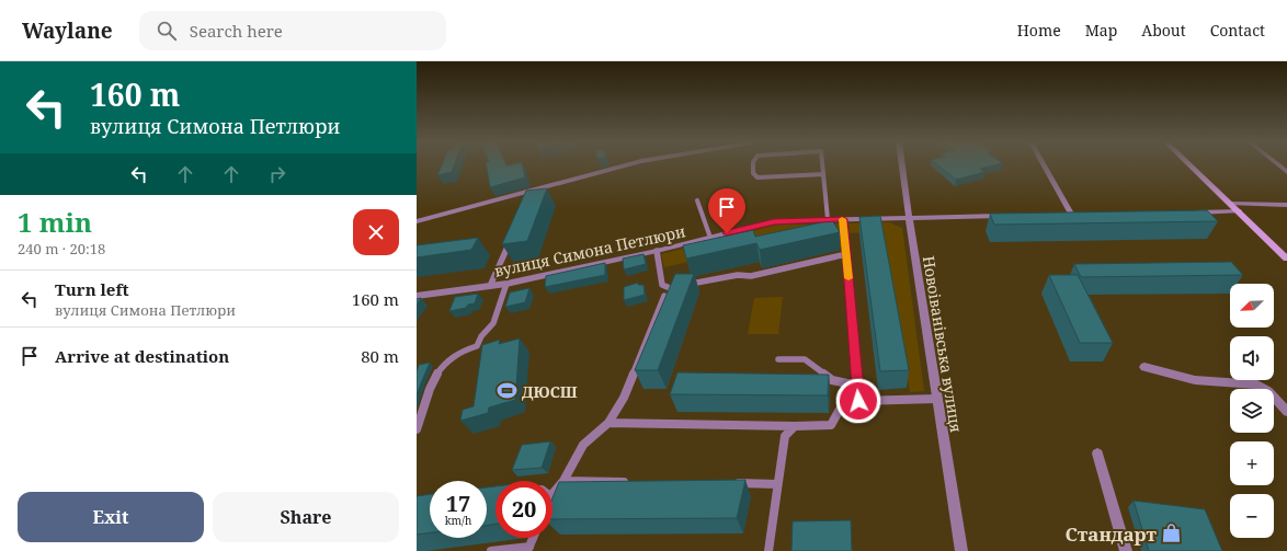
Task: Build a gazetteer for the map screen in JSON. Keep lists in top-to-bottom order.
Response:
{
  "streets": {
    "street": ["вулиця Симона Петлюри", "Новоіванівська вулиця"]
  },
  "crossings": [
    ["вулиця Симона Петлюри", "Новоіванівська вулиця"]
  ],
  "places": {
    "sports": ["ДЮСШ"],
    "shop": ["Стандарт"]
  },
  "north": "bottom left",
  "page": {
    "header": "Waylane",
    "search": "Search here",
    "nav": [
      "Home",
      "Map",
      "About",
      "Contact"
    ],
    "turn": ["160 m", "вулиця Симона Петлюри"],
    "heading": ["1 min", "240 m · 20:18"],
    "list": [
      {
        "name": "Turn left",
        "note": "вулиця Симона Петлюри",
        "value": "160 m"
      },
      {
        "name": "Arrive at destination",
        "value": "80 m"
      }
    ],
    "map_buttons": ["+", "−"],
    "speed": "17 km/h",
    "limit": "20",
    "buttons": ["Exit", "Share"]
  }
}
